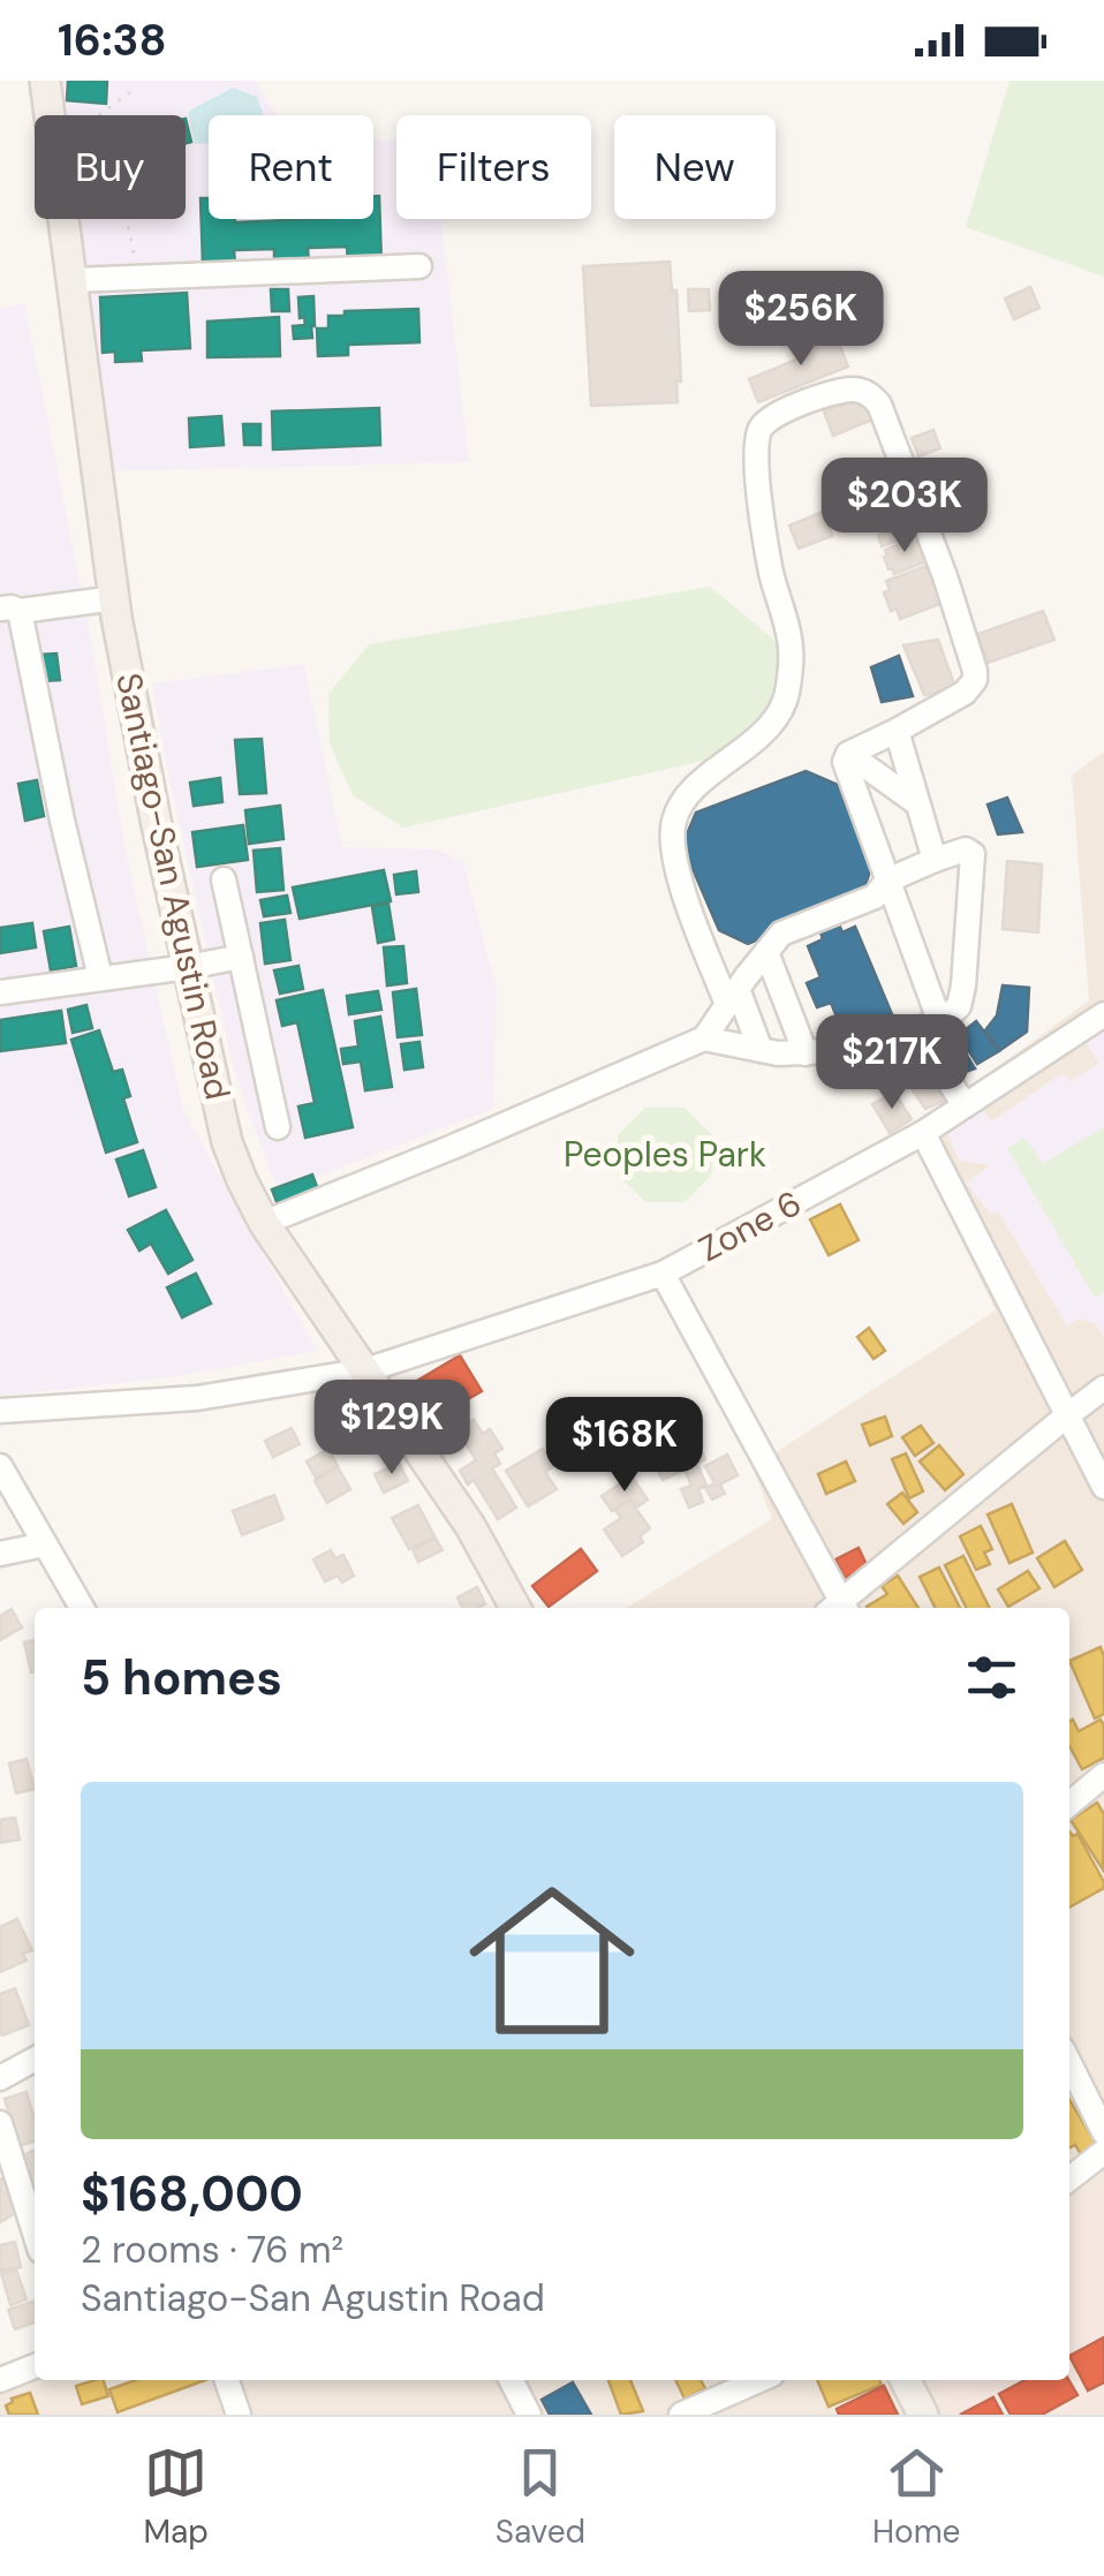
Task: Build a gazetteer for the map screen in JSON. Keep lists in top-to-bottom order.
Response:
{
  "streets": {
    "main road": ["Santiago-San Agustin Road"],
    "street": ["Zone 6"]
  },
  "crossings": [
    ["Santiago-San Agustin Road", "Zone 6"]
  ],
  "parks": ["Peoples Park"],
  "page": {
    "status": "16:38",
    "chip": [
      "Buy",
      "Rent",
      "Filters",
      "New"
    ],
    "price": [
      "$256K",
      "$203K",
      "$217K",
      "$129K",
      "$168K"
    ],
    "heading": "5 homes",
    "list": [
      {
        "name": "$168,000",
        "note": "2 rooms · 76 m² · Santiago-San Agustin Road"
      }
    ],
    "tabs": ["Map", "Saved", "Home"]
  }
}
